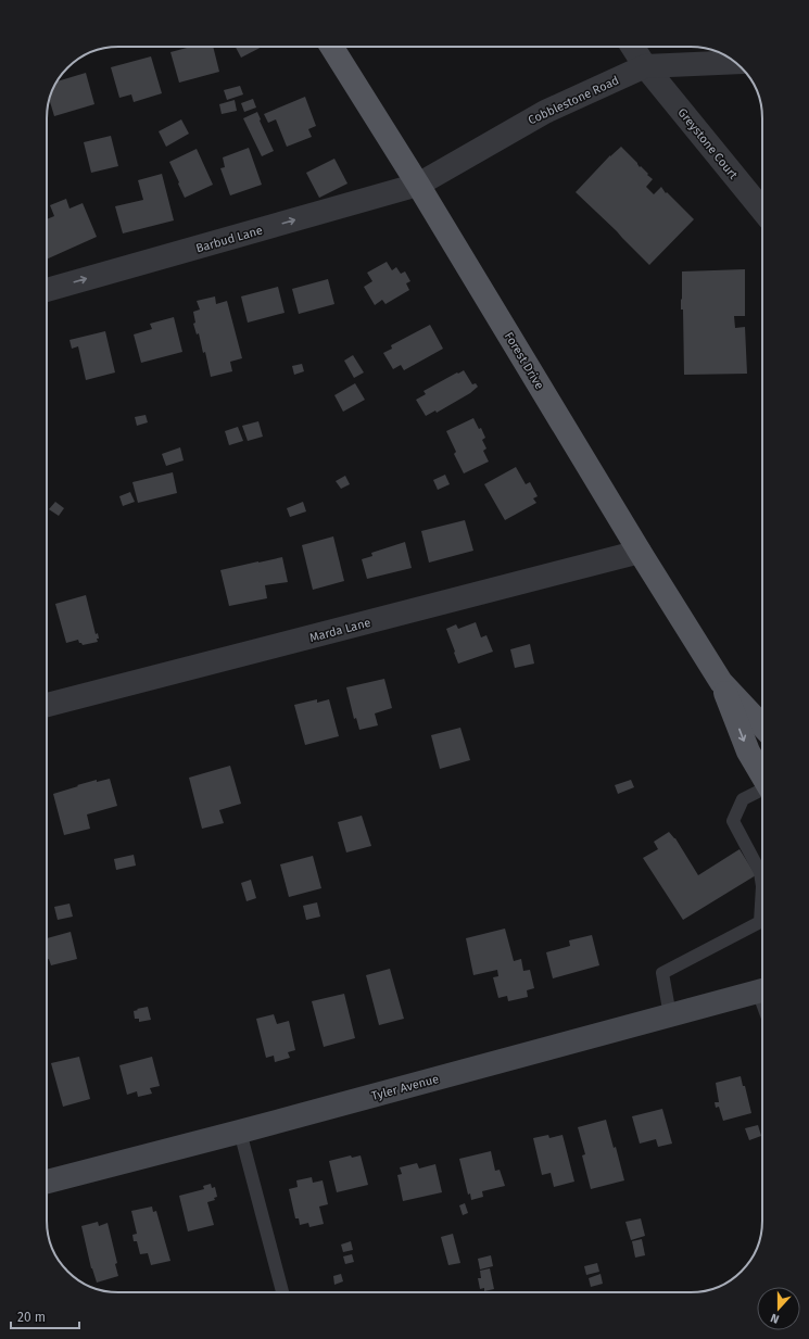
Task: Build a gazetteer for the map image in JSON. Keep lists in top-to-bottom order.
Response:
{
  "streets": {
    "main road": ["Forest Drive"],
    "street": [
      "Cobblestone Road",
      "Greystone Court",
      "Barbud Lane",
      "Marda Lane",
      "Tyler Avenue"
    ]
  },
  "crossings": [
    ["Cobblestone Road", "Greystone Court"],
    ["Cobblestone Road", "Barbud Lane"],
    ["Cobblestone Road", "Forest Drive"],
    ["Barbud Lane", "Forest Drive"],
    ["Forest Drive", "Marda Lane"]
  ],
  "one_way": ["Barbud Lane"],
  "scale_bar": "20 m",
  "north": "bottom"
}
